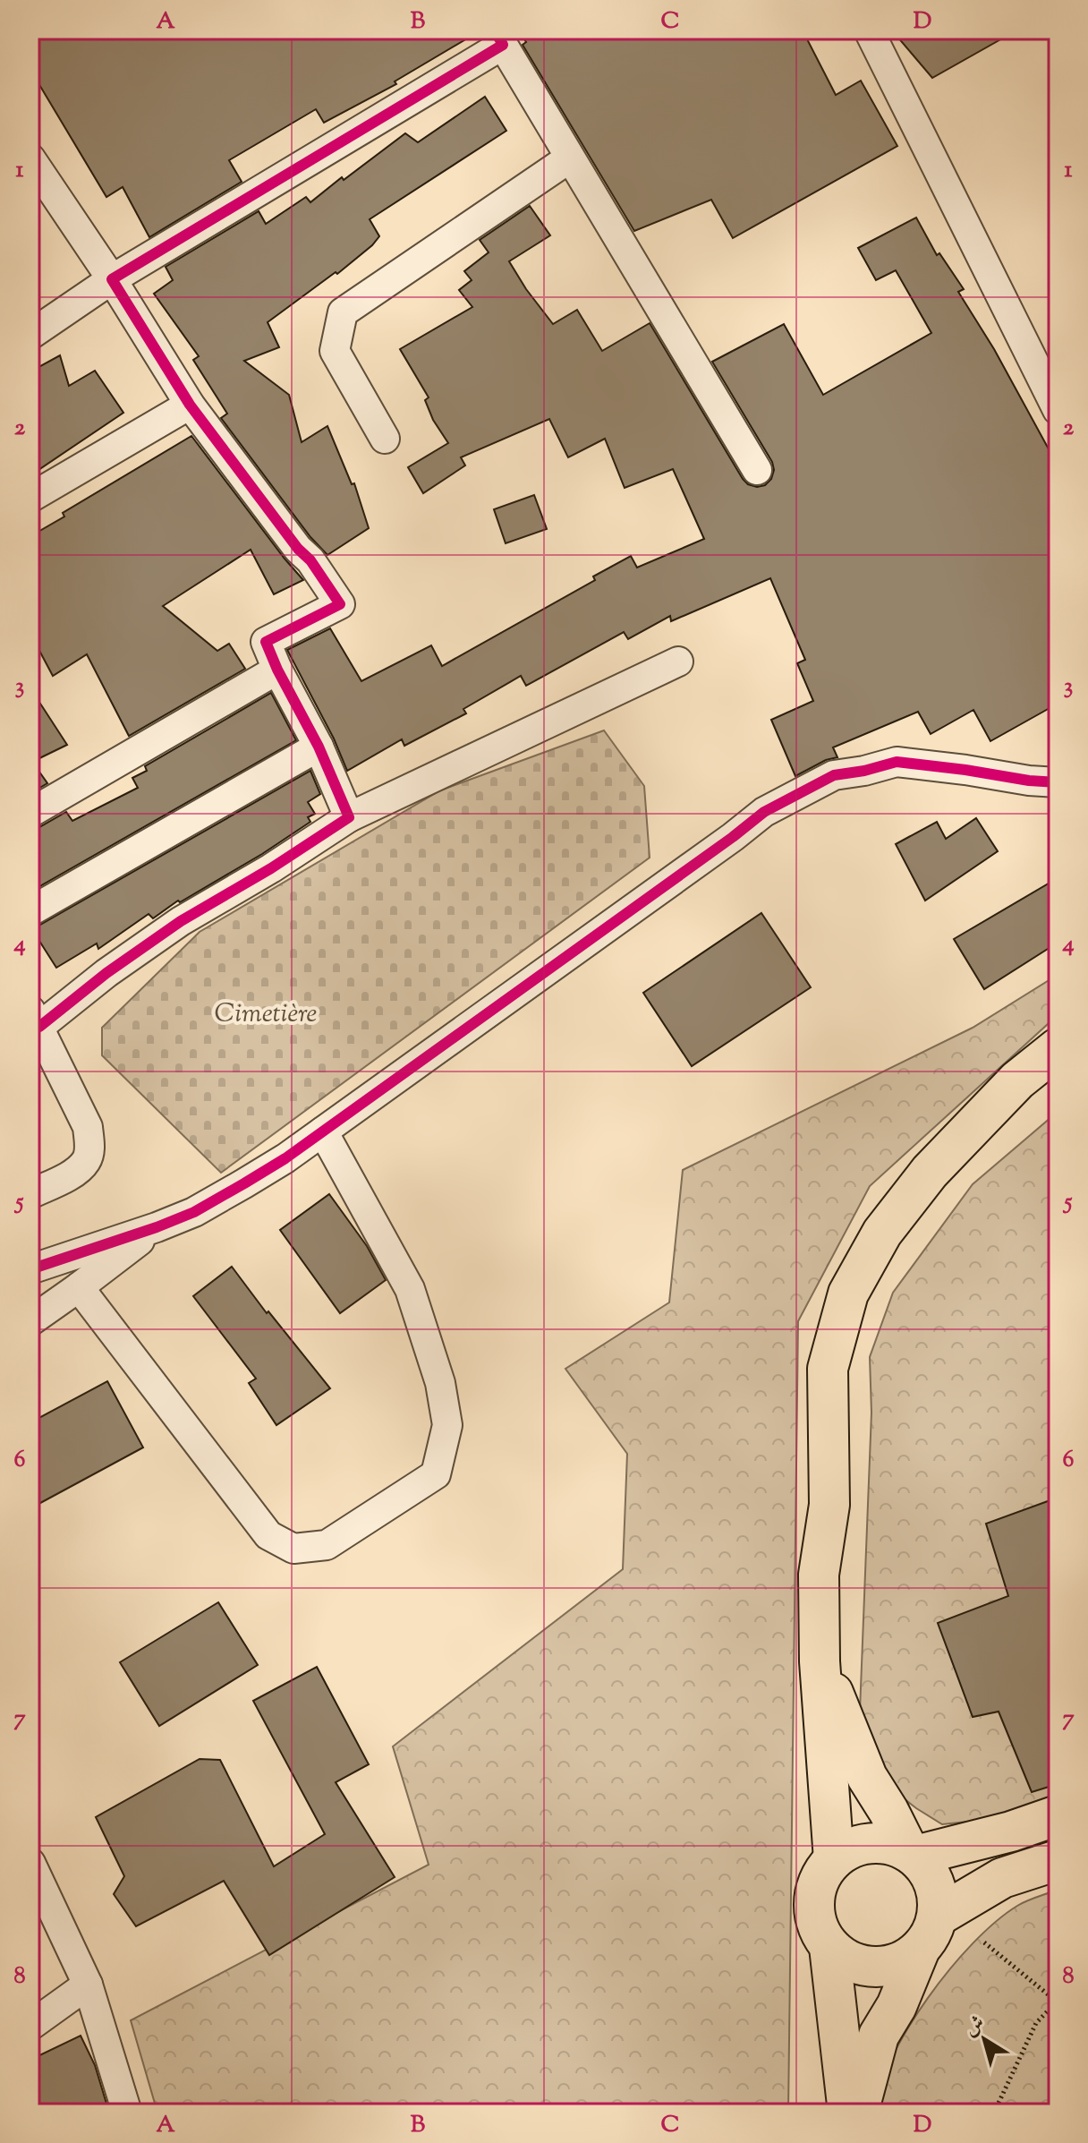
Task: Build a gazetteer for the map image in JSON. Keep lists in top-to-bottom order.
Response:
{
  "parks": ["Cimetière"],
  "north": "top left",
  "grid": {
    "columns": [
      "A",
      "B",
      "C",
      "D"
    ],
    "rows": [
      "1",
      "2",
      "3",
      "4",
      "5",
      "6",
      "7",
      "8"
    ]
  }
}
